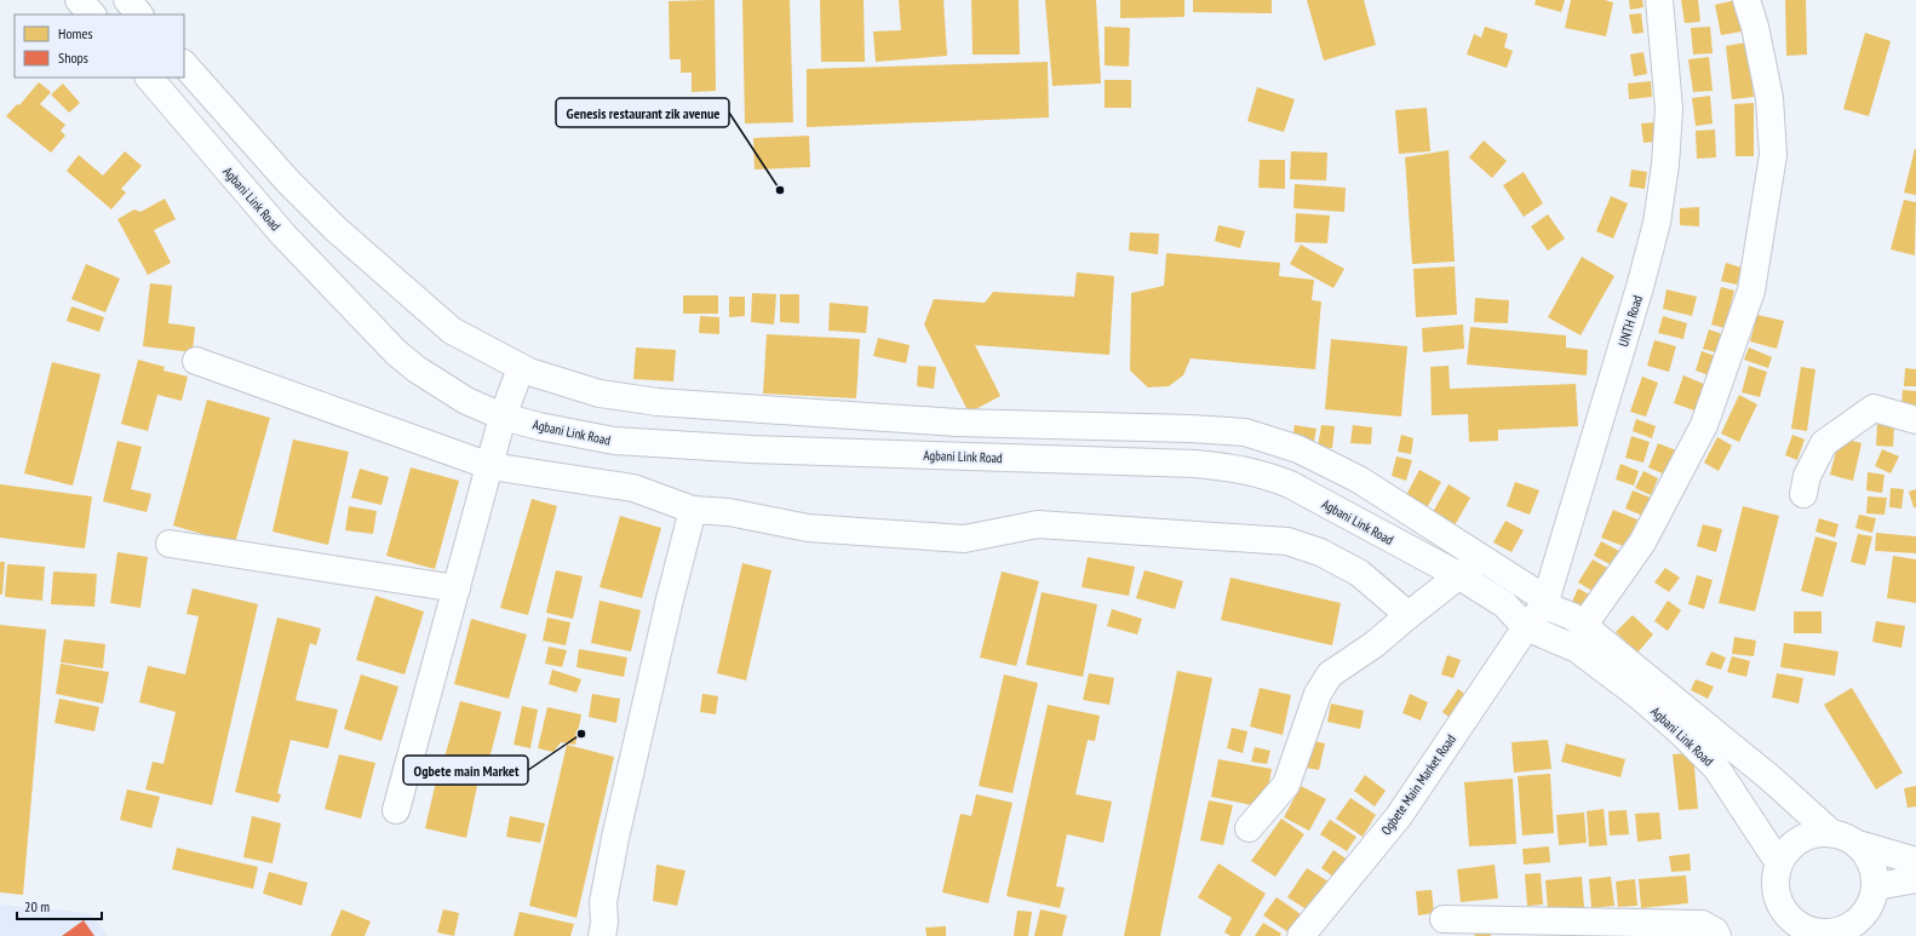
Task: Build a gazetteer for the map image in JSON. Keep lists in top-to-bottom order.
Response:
{
  "streets": {
    "street": ["Agbani Link Road", "UNTH Road", "Ogbete Main Market Road"]
  },
  "crossings": [
    ["Agbani Link Road", "UNTH Road"],
    ["Agbani Link Road", "Ogbete Main Market Road"],
    ["UNTH Road", "Ogbete Main Market Road"]
  ],
  "places": ["Genesis restaurant zik avenue", "Ogbete main Market"],
  "legend": ["Homes", "Shops"],
  "scale_bar": "20 m"
}
